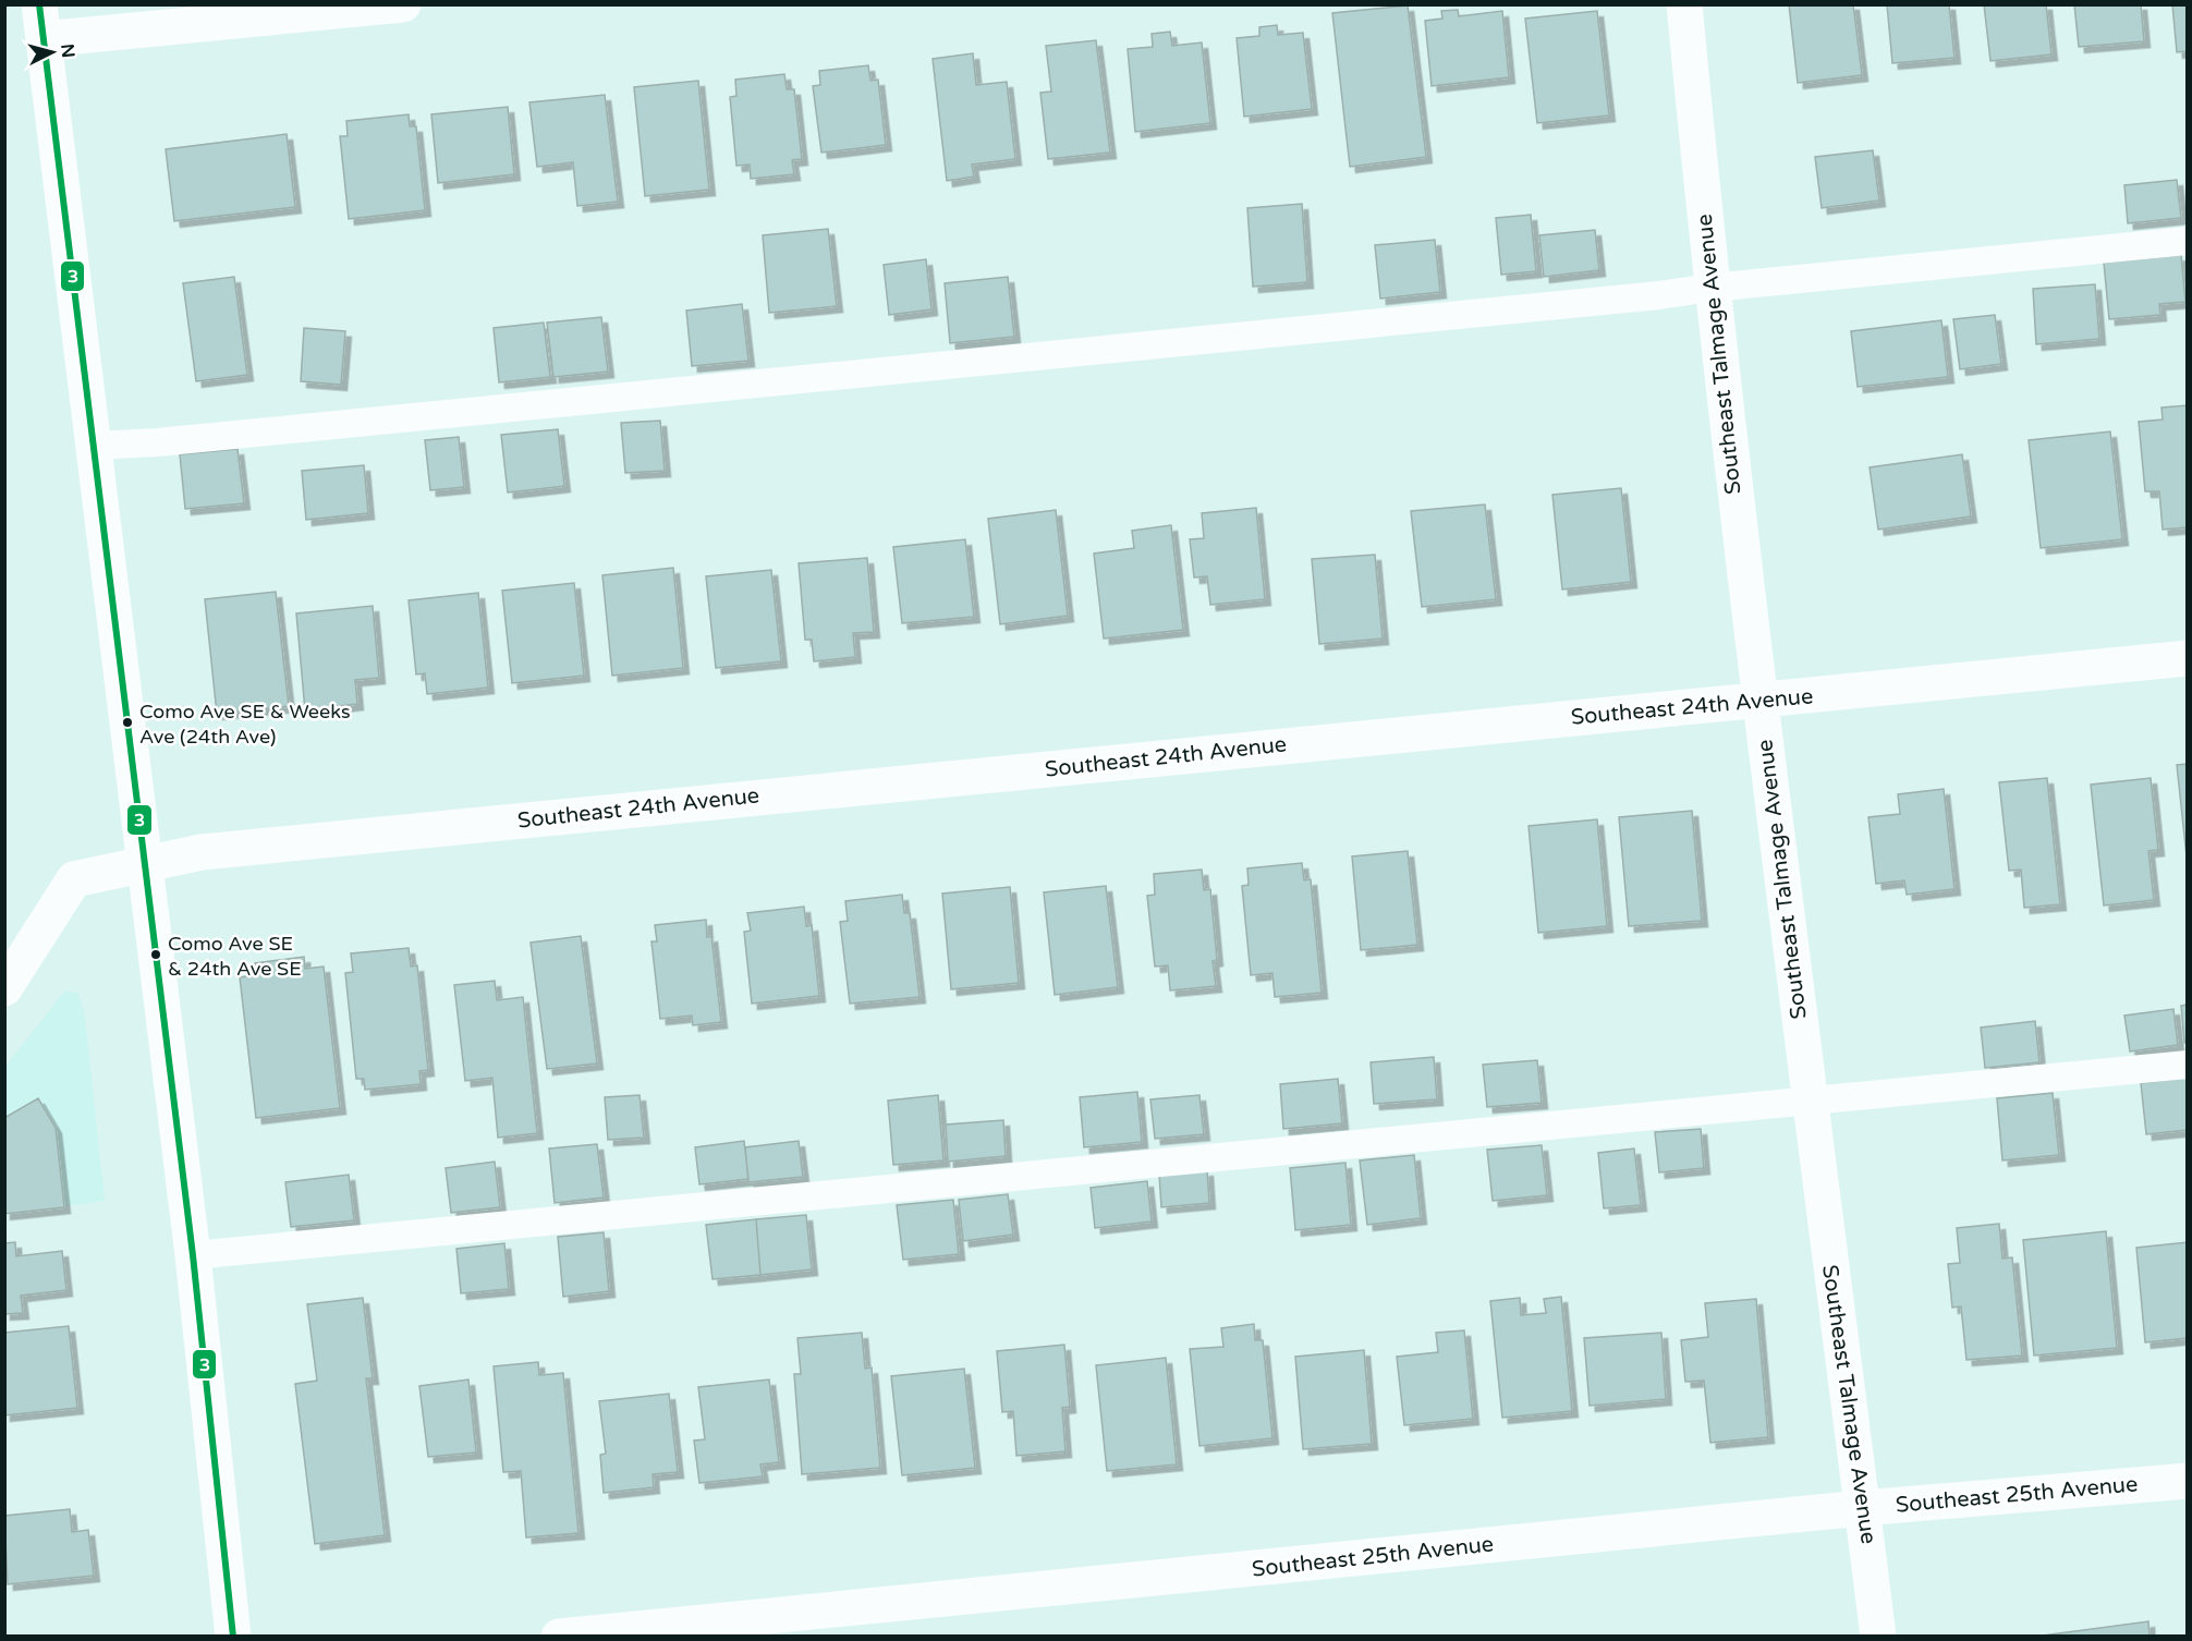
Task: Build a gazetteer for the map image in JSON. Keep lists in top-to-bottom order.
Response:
{
  "streets": {
    "street": ["Southeast Talmage Avenue", "Southeast 24th Avenue", "Southeast 25th Avenue"]
  },
  "crossings": [
    ["Southeast Talmage Avenue", "Southeast 24th Avenue"],
    ["Southeast Talmage Avenue", "Southeast 25th Avenue"]
  ],
  "places": ["Como Ave SE & Weeks Ave (24th Ave)", "Como Ave SE & 24th Ave SE"],
  "lines": ["transit line 3"],
  "north": "right"
}
